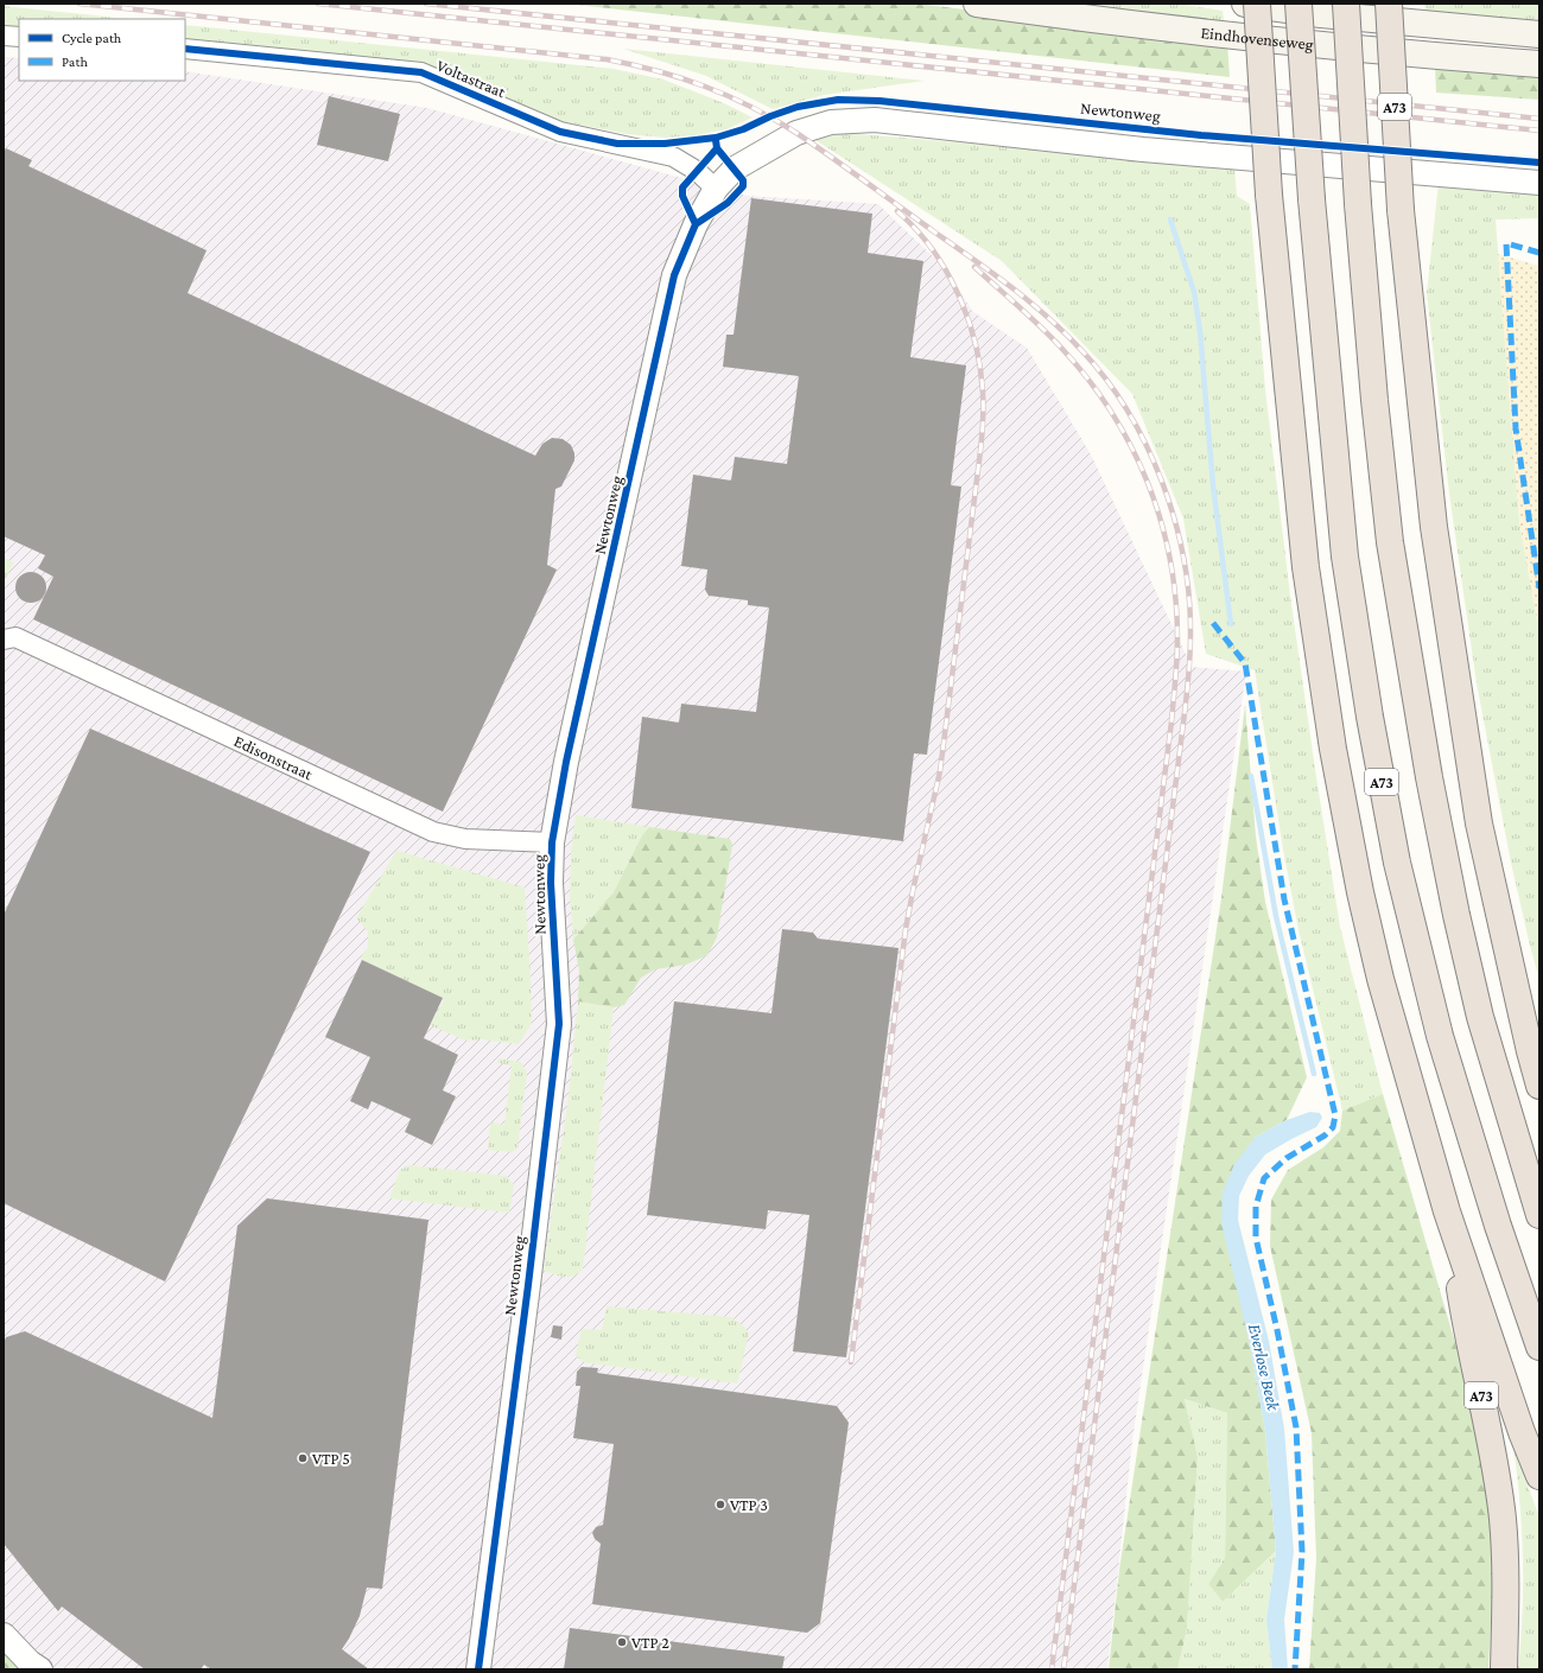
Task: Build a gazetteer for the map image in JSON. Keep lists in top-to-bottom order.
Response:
{
  "streets": {
    "highway": ["A73"],
    "main road": ["Eindhovenseweg"],
    "street": ["Voltastraat", "Newtonweg", "Edisonstraat"]
  },
  "crossings": [
    ["Voltastraat", "Newtonweg"],
    ["Newtonweg", "Edisonstraat"]
  ],
  "water": ["Everlose Beek"],
  "places": ["VTP 5", "VTP 3", "VTP 2"],
  "legend": ["Cycle path", "Path"]
}
